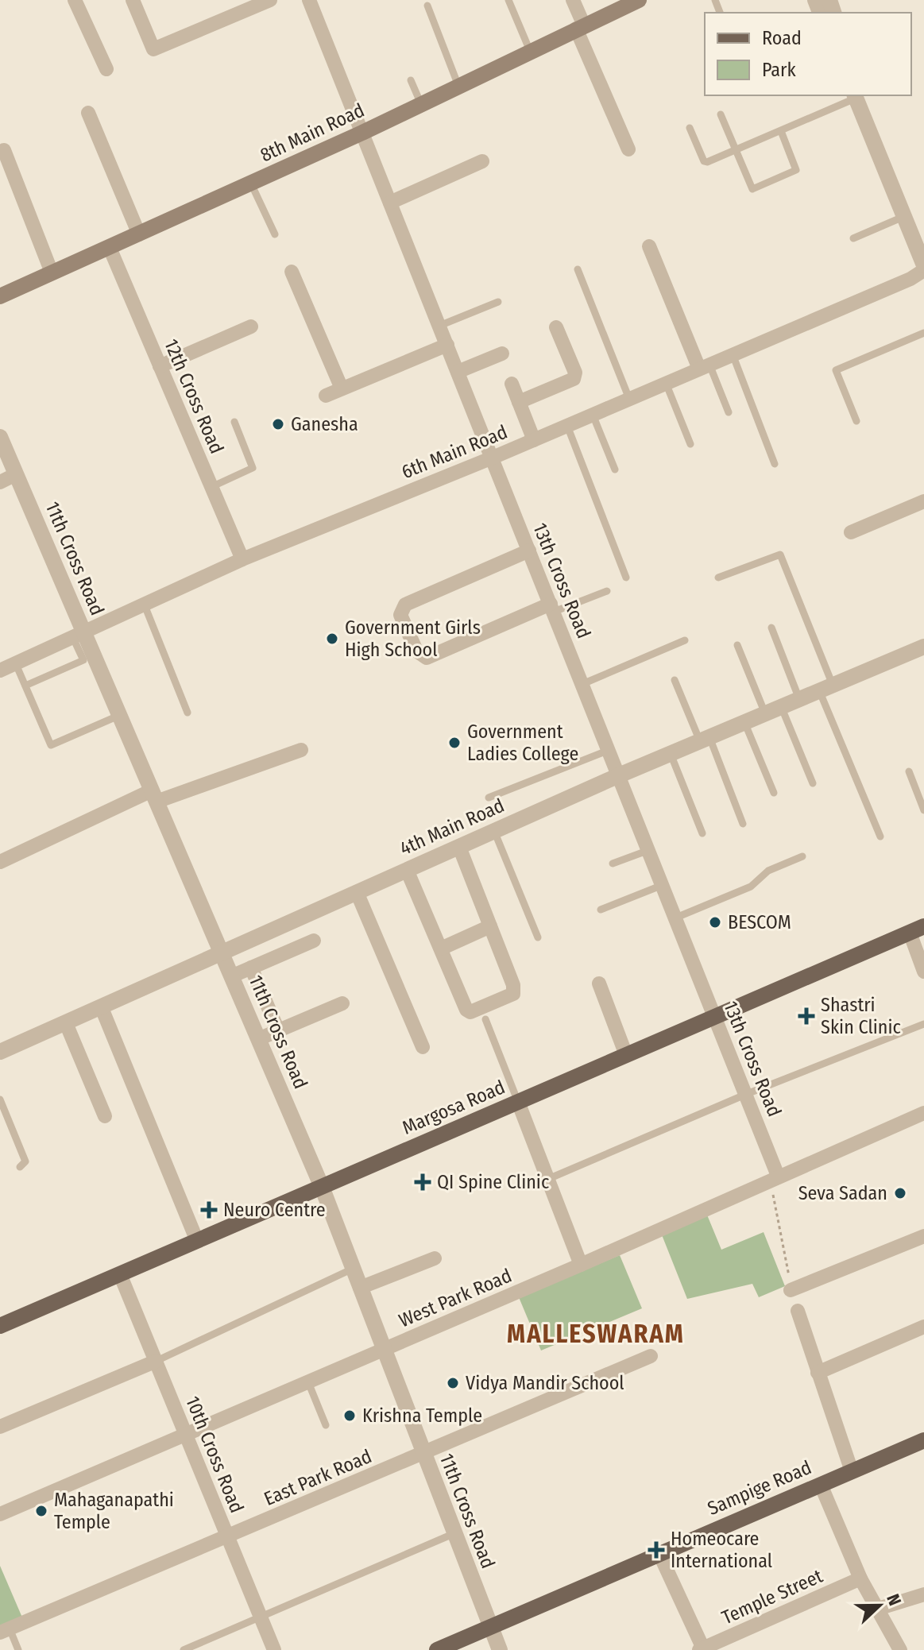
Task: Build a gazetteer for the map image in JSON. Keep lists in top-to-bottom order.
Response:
{
  "streets": {
    "main road": ["8th Main Road", "Margosa Road", "Sampige Road"],
    "street": [
      "12th Cross Road",
      "6th Main Road",
      "11th Cross Road",
      "13th Cross Road",
      "4th Main Road",
      "West Park Road",
      "10th Cross Road",
      "East Park Road",
      "Temple Street"
    ]
  },
  "crossings": [
    ["8th Main Road", "12th Cross Road"],
    ["8th Main Road", "13th Cross Road"],
    ["12th Cross Road", "6th Main Road"],
    ["6th Main Road", "11th Cross Road"],
    ["6th Main Road", "13th Cross Road"],
    ["11th Cross Road", "4th Main Road"],
    ["11th Cross Road", "Margosa Road"],
    ["11th Cross Road", "West Park Road"],
    ["11th Cross Road", "East Park Road"],
    ["11th Cross Road", "Sampige Road"],
    ["13th Cross Road", "4th Main Road"],
    ["13th Cross Road", "Margosa Road"],
    ["13th Cross Road", "West Park Road"],
    ["Margosa Road", "10th Cross Road"],
    ["West Park Road", "10th Cross Road"],
    ["10th Cross Road", "East Park Road"]
  ],
  "districts": ["MALLESWARAM"],
  "places": {
    "other": [
      "Ganesha",
      "Government Girls High School",
      "Government Ladies College",
      "BESCOM",
      "Seva Sadan",
      "Vidya Mandir School",
      "Krishna Temple",
      "Mahaganapathi Temple"
    ],
    "health": [
      "Shastri Skin Clinic",
      "QI Spine Clinic",
      "Neuro Centre",
      "Homeocare International"
    ]
  },
  "legend": ["Road", "Park"],
  "north": "right"
}
